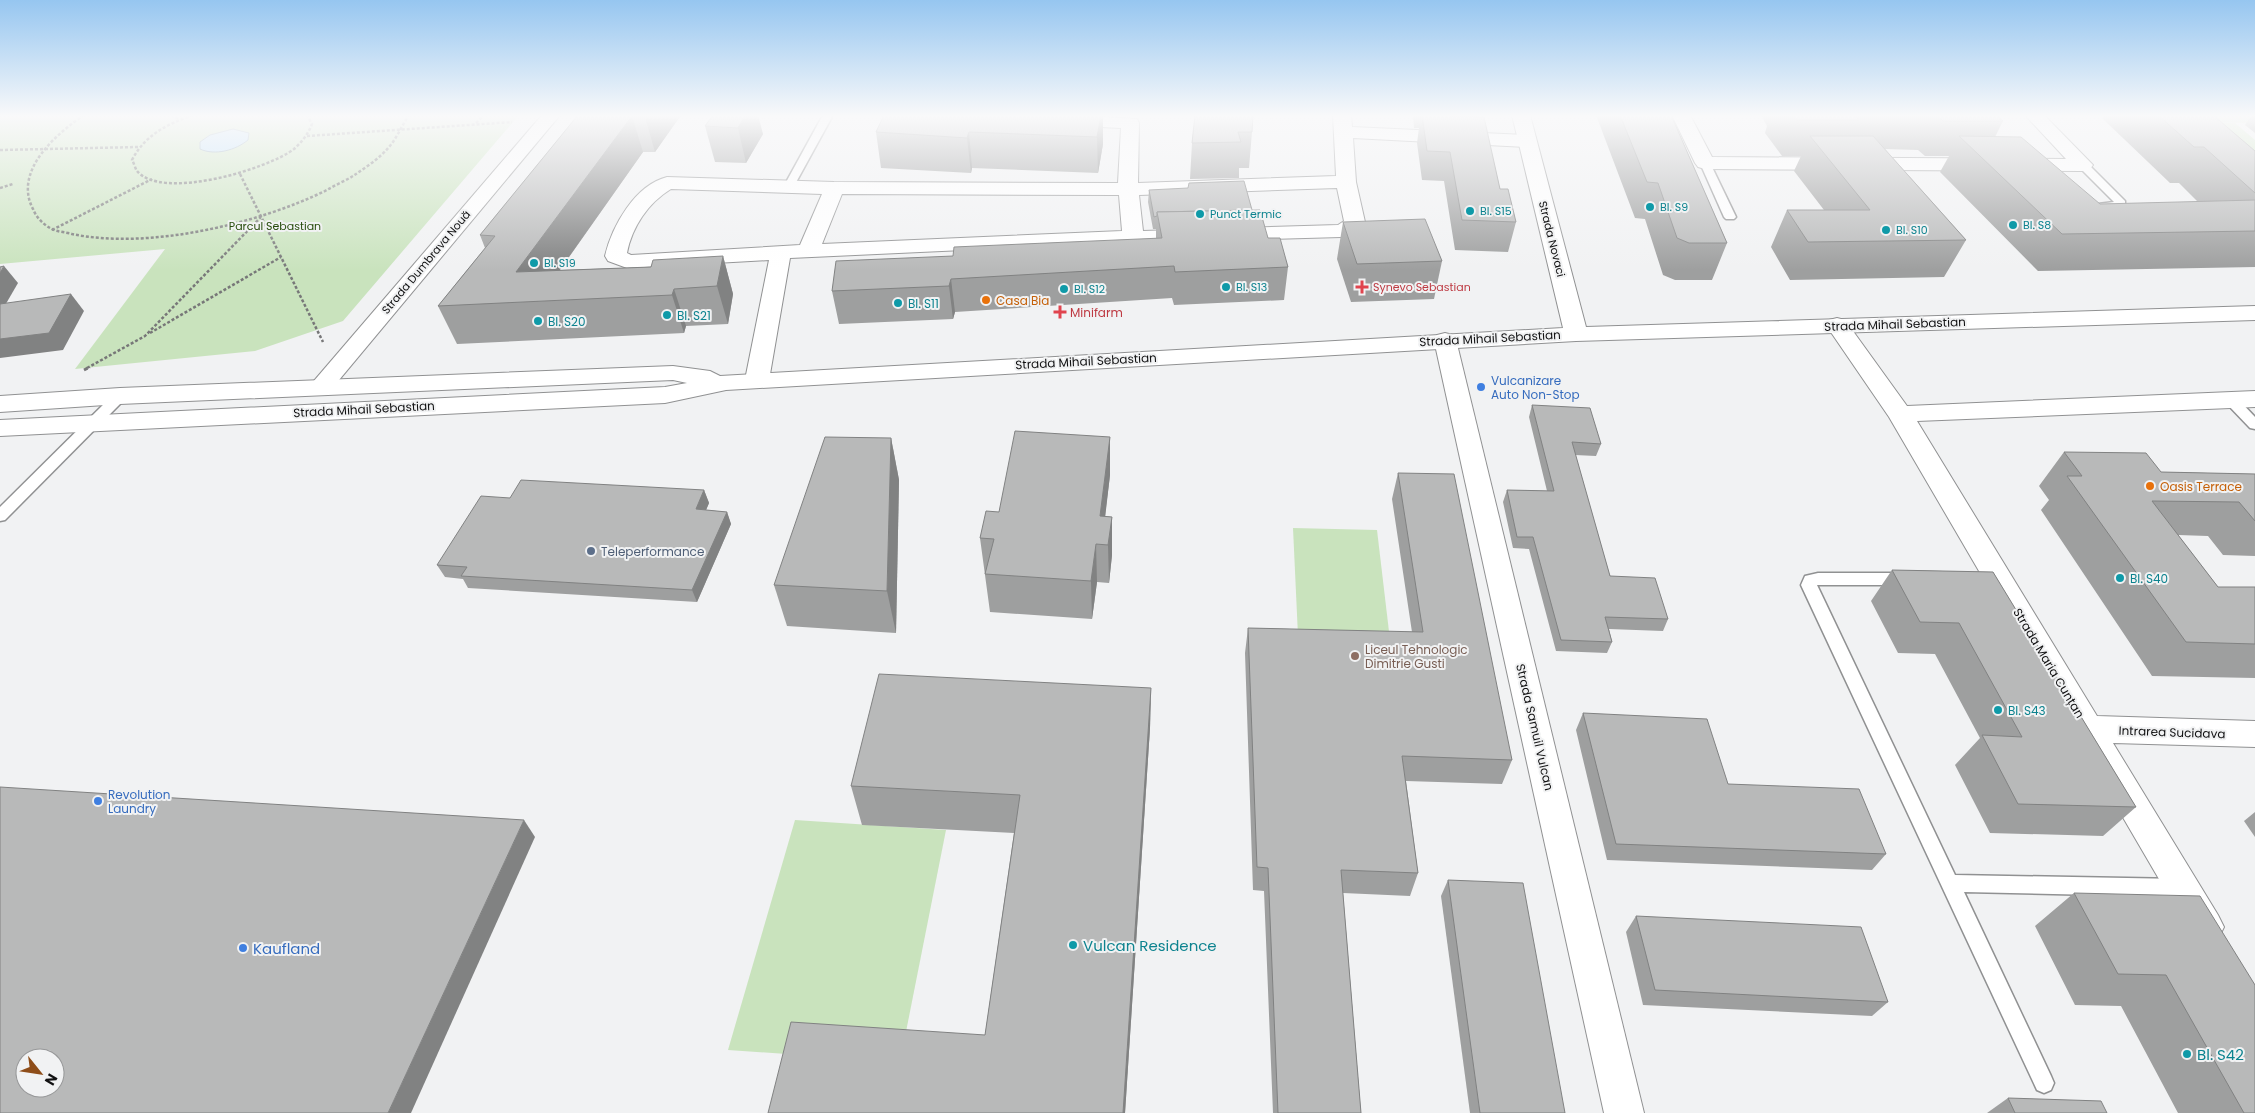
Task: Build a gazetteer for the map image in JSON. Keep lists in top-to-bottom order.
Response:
{
  "streets": {
    "street": [
      "Strada Novaci",
      "Strada Dumbrava Nouă",
      "Strada Mihail Sebastian",
      "Strada Maria Cunțan",
      "Strada Samuil Vulcan",
      "Intrarea Sucidava"
    ]
  },
  "crossings": [
    ["Strada Novaci", "Strada Mihail Sebastian"],
    ["Strada Dumbrava Nouă", "Strada Mihail Sebastian"],
    ["Strada Mihail Sebastian", "Strada Maria Cunțan"],
    ["Strada Mihail Sebastian", "Strada Samuil Vulcan"],
    ["Strada Maria Cunțan", "Intrarea Sucidava"]
  ],
  "parks": ["Parcul Sebastian"],
  "places": {
    "other": [
      "Bl. S9",
      "Bl. S15",
      "Punct Termic",
      "Bl. S8",
      "Bl. S10",
      "Bl. S19",
      "Bl. S13",
      "Bl. S12",
      "Casa Bia",
      "Bl. S11",
      "Bl. S21",
      "Bl. S20",
      "Vulcanizare Auto Non-Stop",
      "Oasis Terrace",
      "Teleperformance",
      "Bl. S40",
      "Liceul Tehnologic Dimitrie Gusti",
      "Bl. S43",
      "Revolution Laundry",
      "Vulcan Residence",
      "Kaufland",
      "Bl. S42"
    ],
    "health": ["Synevo Sebastian", "Minifarm"]
  },
  "north": "bottom right"
}
